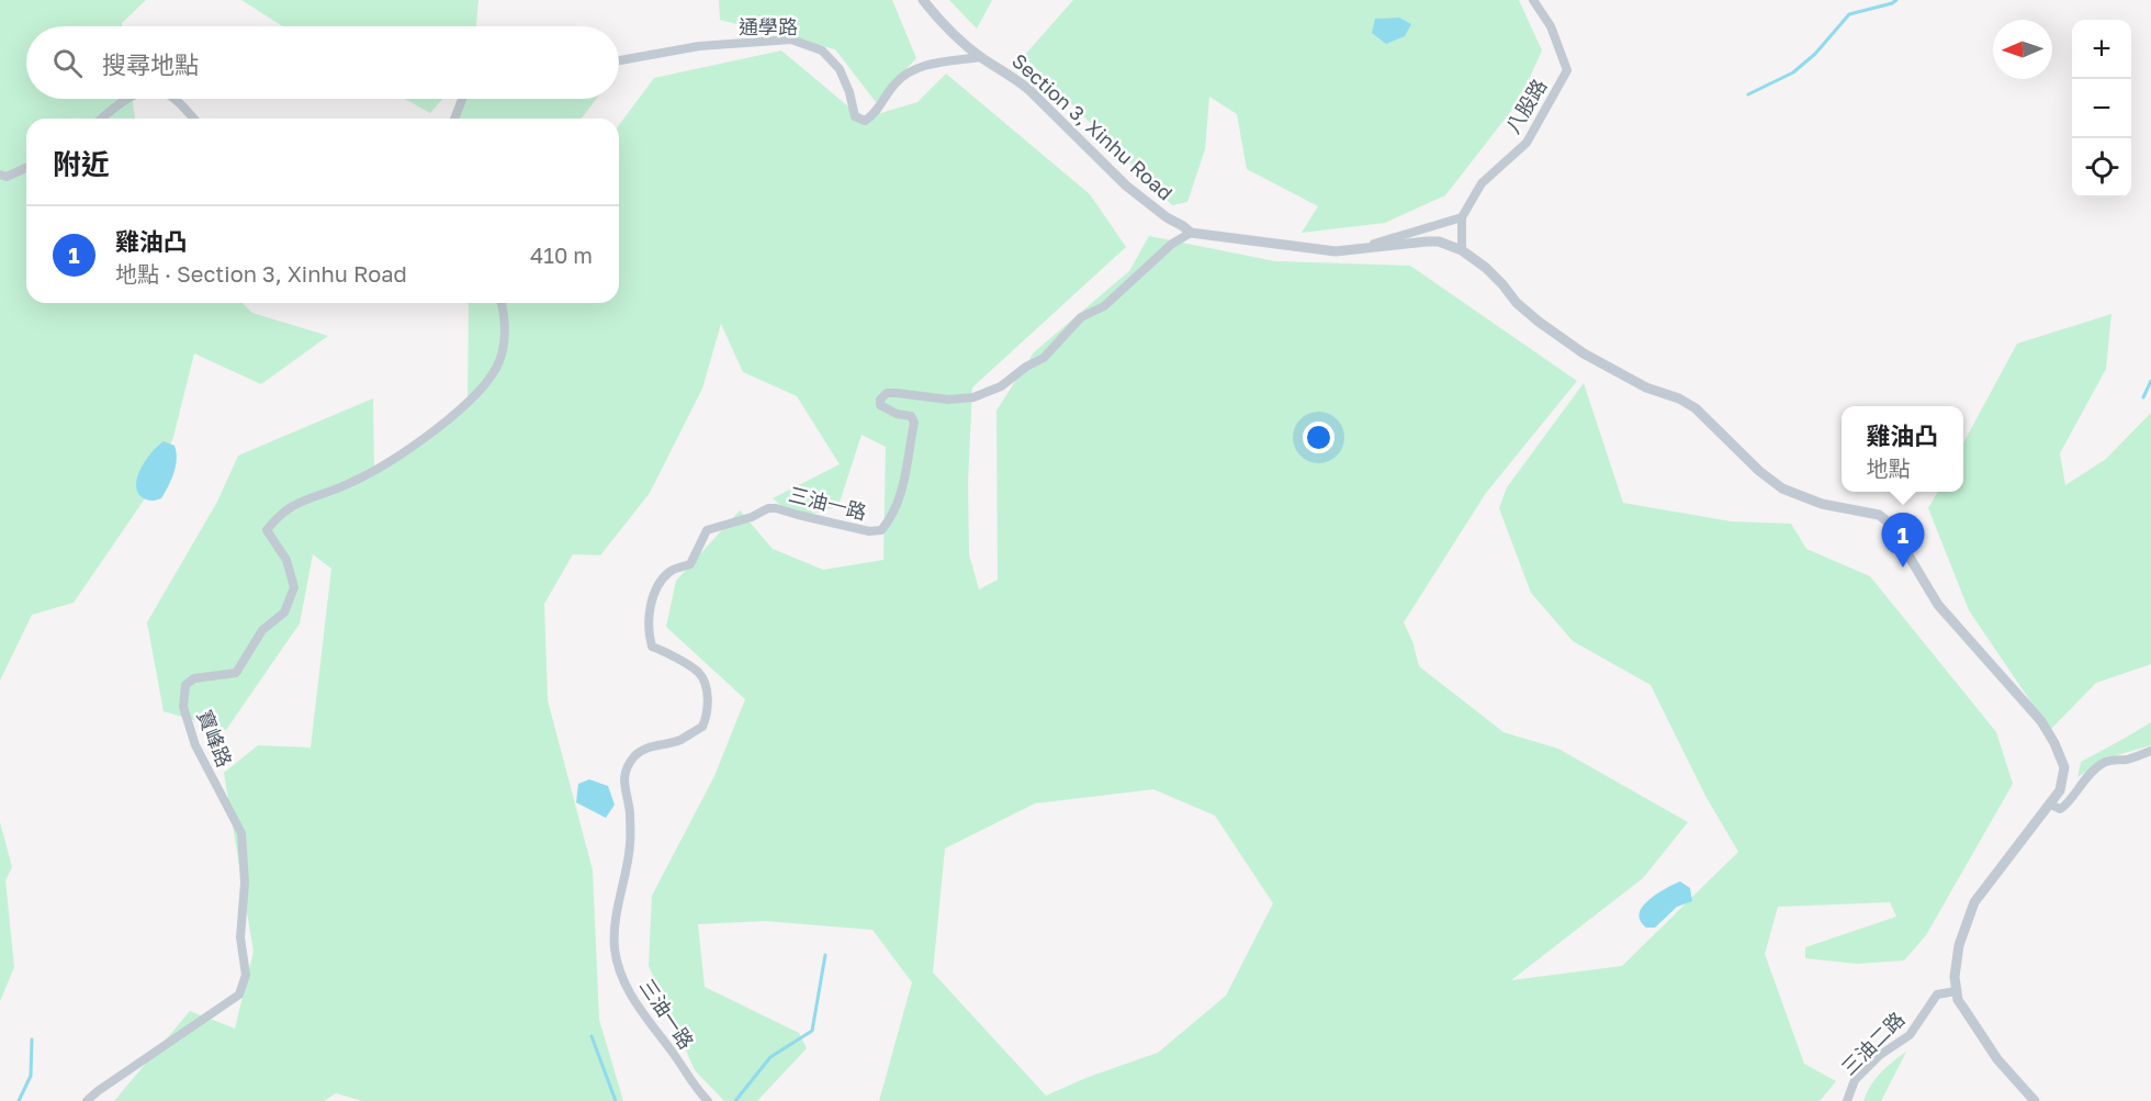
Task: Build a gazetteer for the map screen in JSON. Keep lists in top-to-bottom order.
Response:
{
  "streets": {
    "street": [
      "通學路",
      "八股路",
      "Section 3, Xinhu Road",
      "三油一路",
      "寶峰路",
      "三油二路"
    ]
  },
  "crossings": [
    ["通學路", "Section 3, Xinhu Road"],
    ["Section 3, Xinhu Road", "三油一路"],
    ["Section 3, Xinhu Road", "三油二路"]
  ],
  "north": "left",
  "page": {
    "map_buttons": ["+", "−"],
    "search": "搜尋地點",
    "heading": "附近",
    "list": [
      {
        "mark": "1",
        "name": "雞油凸",
        "note": "地點 · Section 3, Xinhu Road",
        "value": "410 m"
      }
    ],
    "popup": ["雞油凸", "地點"],
    "pins": "1"
  }
}
